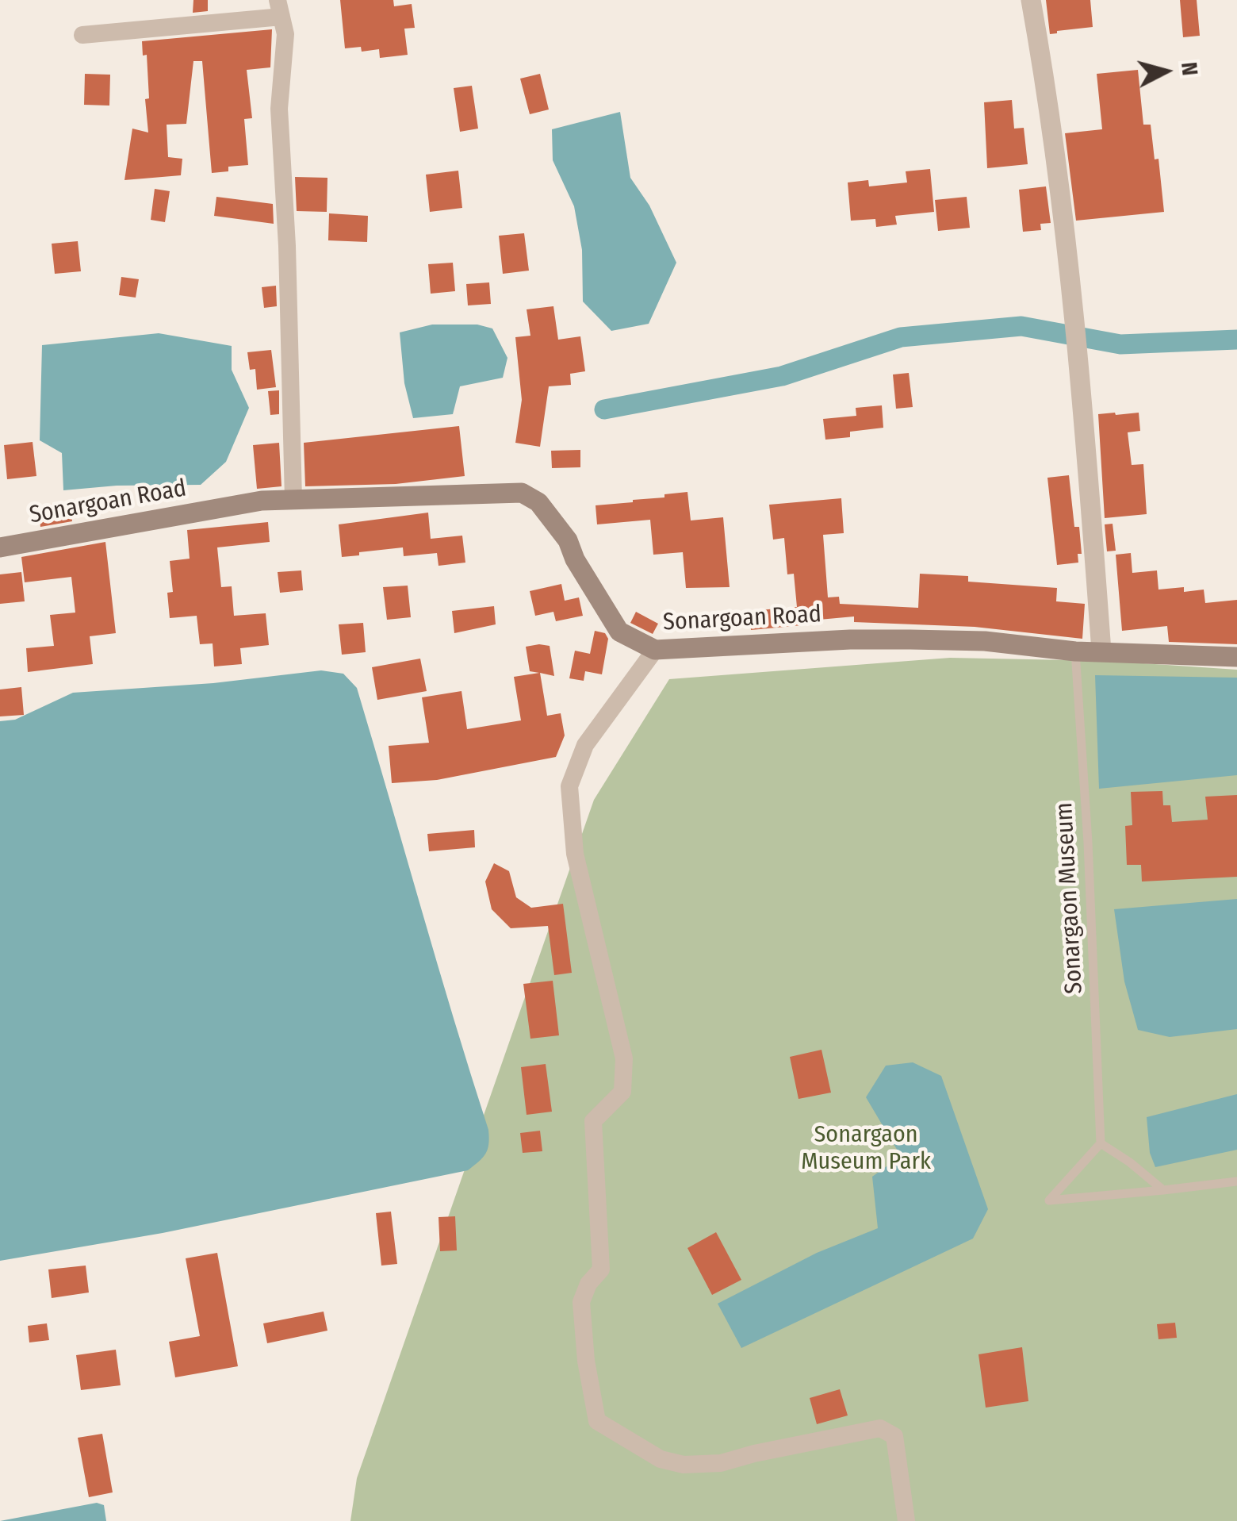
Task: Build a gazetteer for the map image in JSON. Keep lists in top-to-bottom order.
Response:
{
  "streets": {
    "main road": ["Sonargoan Road"],
    "lane": ["Sonargaon Museum"]
  },
  "crossings": [
    ["Sonargoan Road", "Sonargaon Museum"]
  ],
  "parks": ["Sonargaon Museum Park"],
  "north": "right"
}
